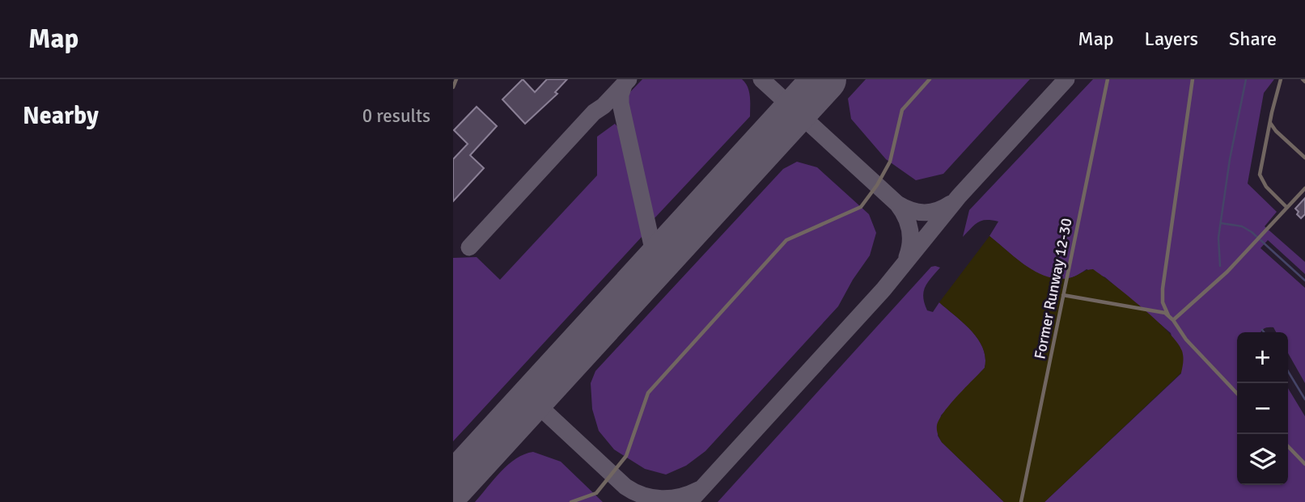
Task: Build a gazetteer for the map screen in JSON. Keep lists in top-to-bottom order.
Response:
{
  "streets": {
    "lane": ["Former Runway 12-30"]
  },
  "page": {
    "header": "Map",
    "nav": ["Map", "Layers", "Share"],
    "heading": ["Nearby", "0 results"],
    "map_buttons": ["+", "−"]
  }
}
